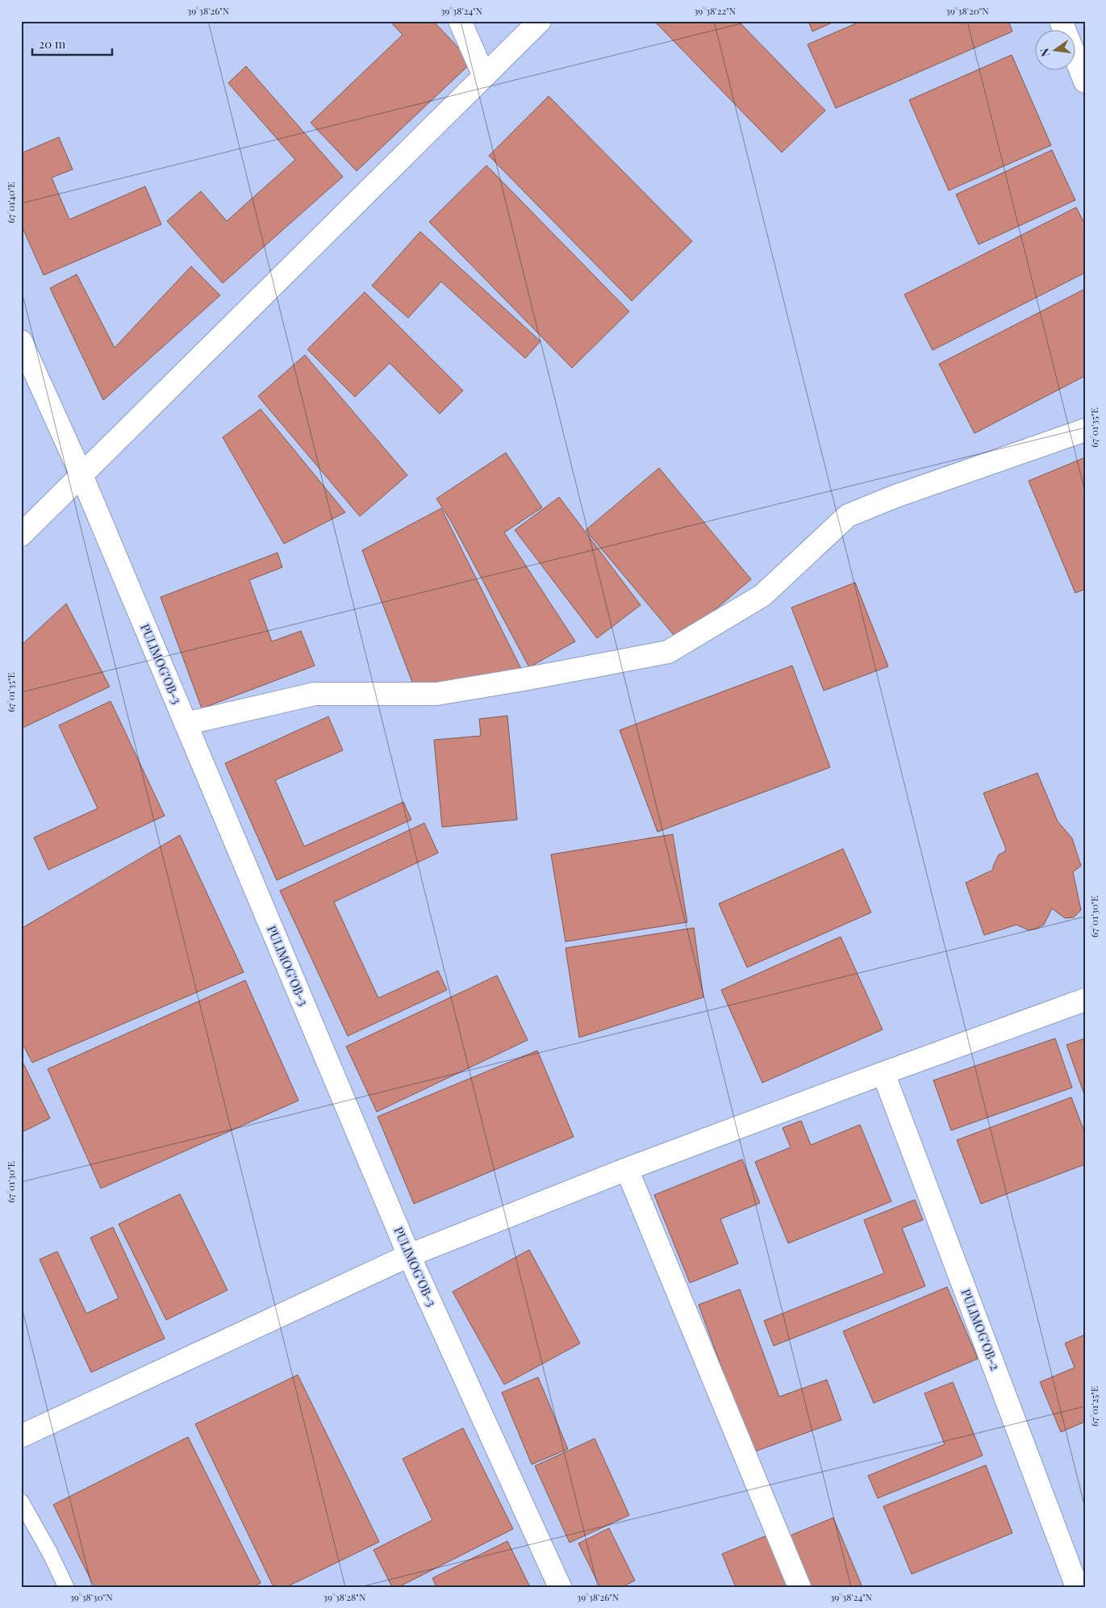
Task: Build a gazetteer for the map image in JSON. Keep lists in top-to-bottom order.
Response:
{
  "streets": {
    "street": ["PULIMOG’OB-3", "PULIMOG’OB-2"]
  },
  "scale_bar": "20 m",
  "north": "left",
  "coordinates": [
    "39°38'26\"N",
    "39°38'24\"N",
    "39°38'22\"N",
    "39°38'20\"N",
    "67°01'40\"E",
    "67°01'35\"E",
    "67°01'30\"E",
    "67°01'25\"E",
    "39°38'30\"N",
    "39°38'28\"N"
  ]
}
